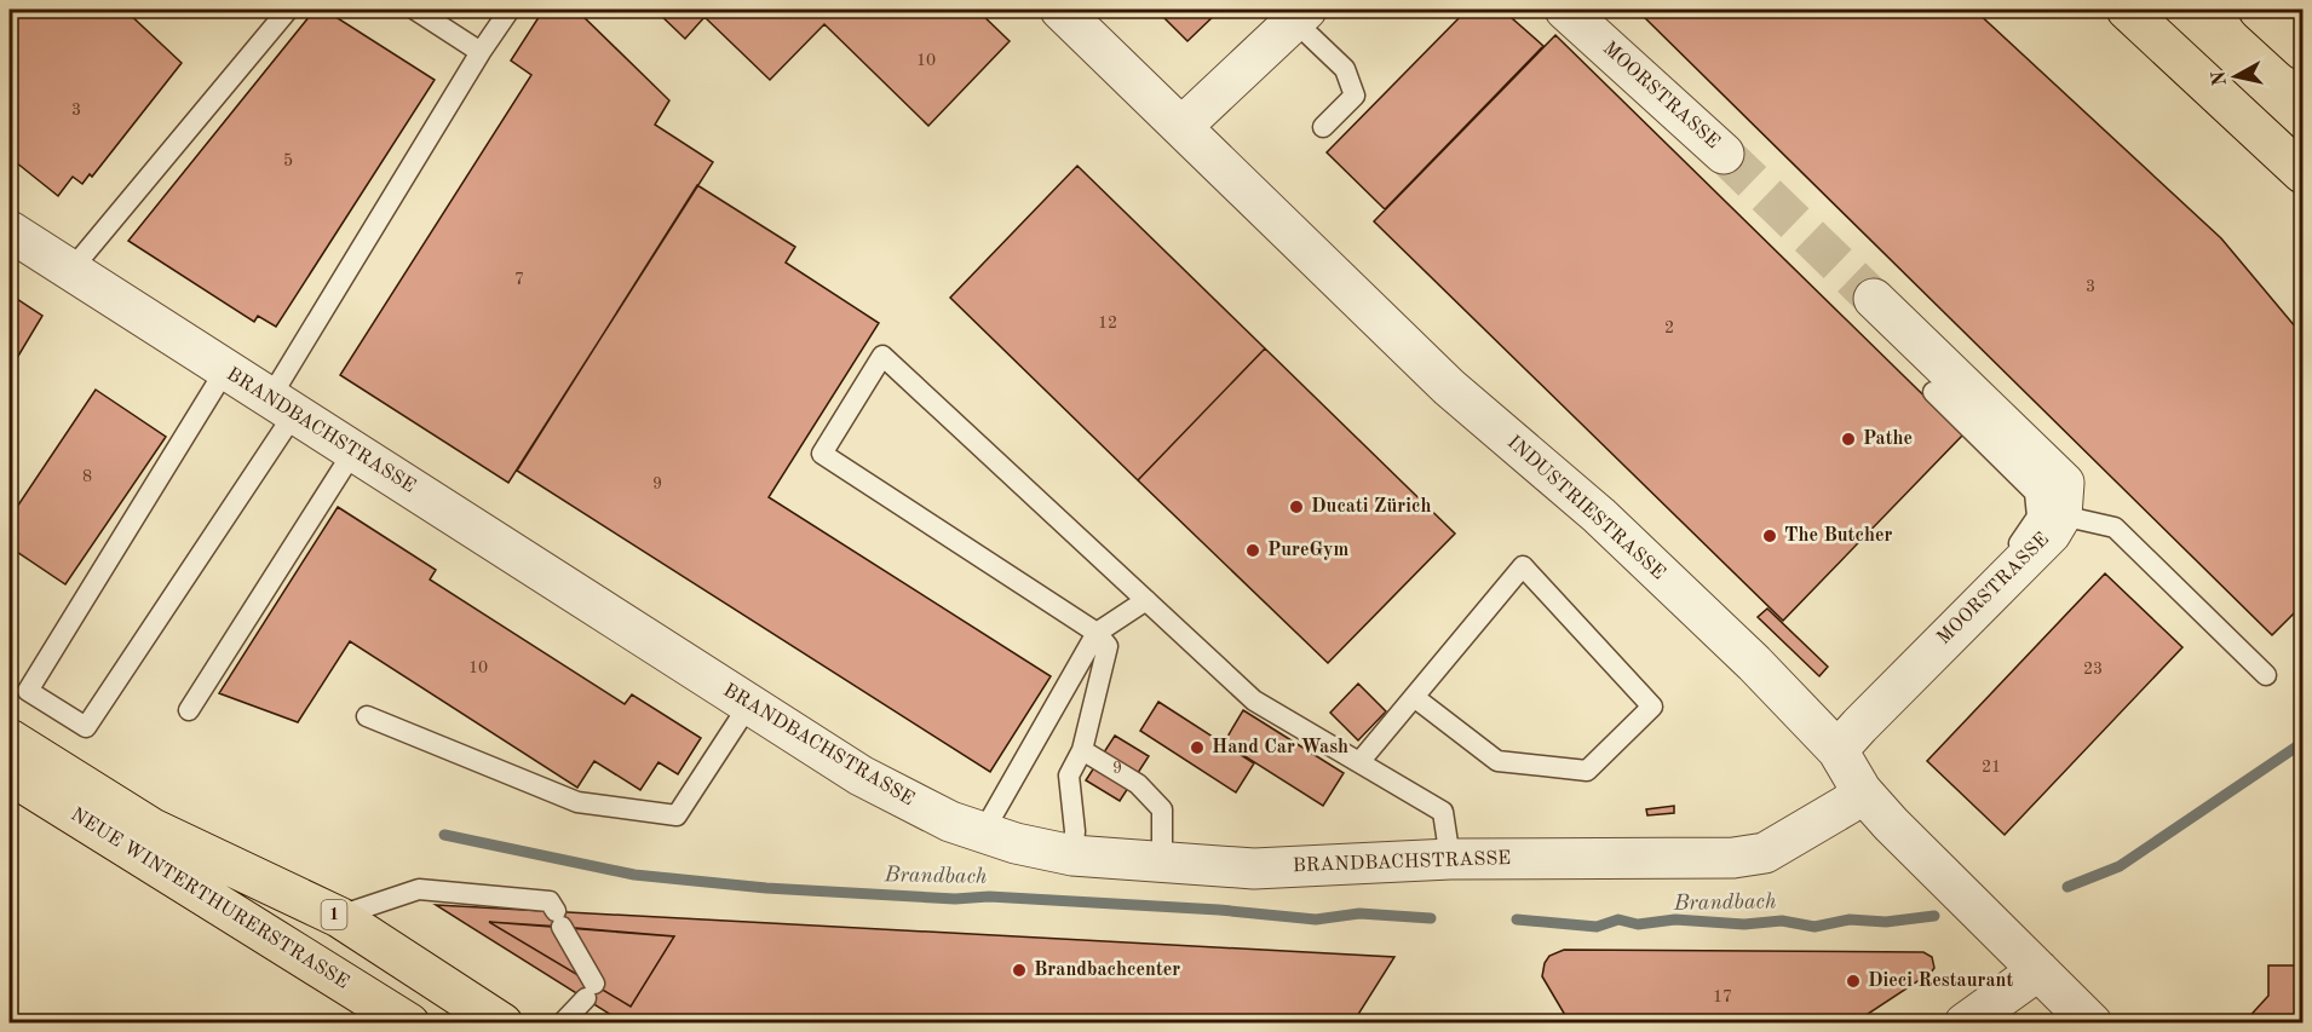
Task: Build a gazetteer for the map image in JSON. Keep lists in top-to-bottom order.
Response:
{
  "streets": {
    "main road": ["NEUE WINTERTHURERSTRASSE", "1"],
    "street": ["MOORSTRASSE", "BRANDBACHSTRASSE", "INDUSTRIESTRASSE"]
  },
  "crossings": [
    ["MOORSTRASSE", "INDUSTRIESTRASSE"],
    ["BRANDBACHSTRASSE", "INDUSTRIESTRASSE"]
  ],
  "water": ["Brandbach"],
  "places": [
    "Pathe",
    "Ducati Zürich",
    "The Butcher",
    "PureGym",
    "Hand Car Wash",
    "Brandbachcenter",
    "Dieci Restaurant"
  ],
  "house_numbers": [
    "10",
    "3",
    "5",
    "7",
    "3",
    "12",
    "2",
    "8",
    "9",
    "10",
    "23",
    "21",
    "9",
    "17"
  ],
  "north": "left"
}
